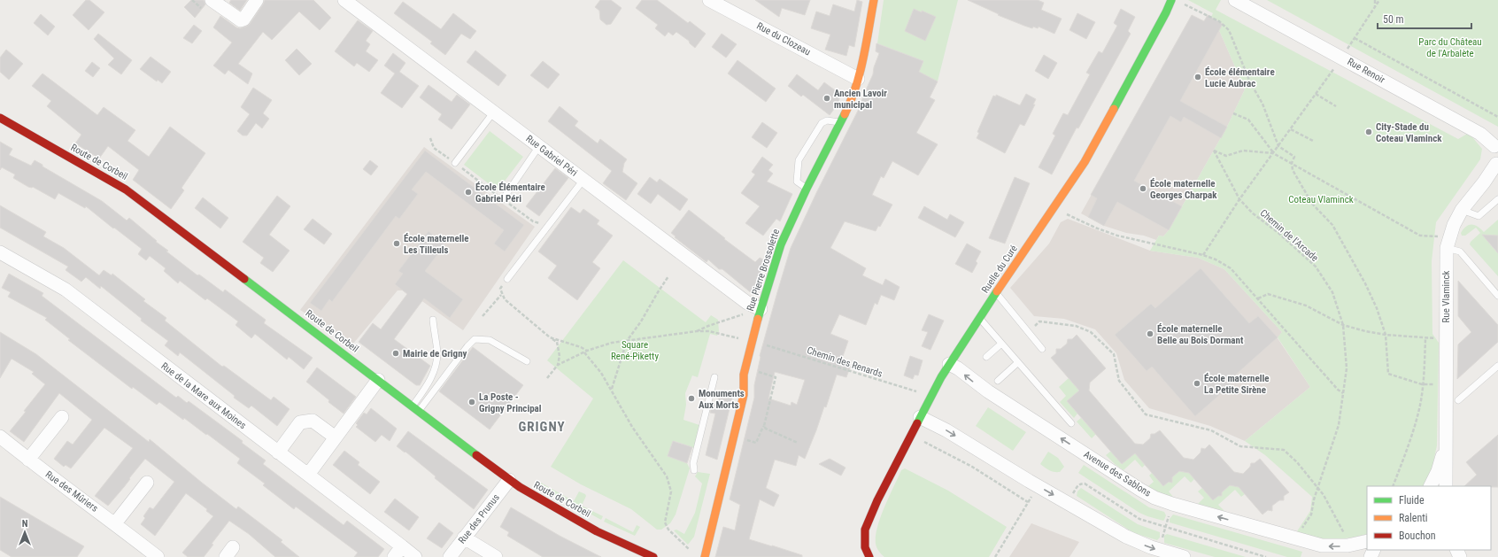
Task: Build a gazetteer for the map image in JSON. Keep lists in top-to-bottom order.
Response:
{
  "streets": {
    "street": [
      "Rue du Clozeau",
      "Rue Renoir",
      "Rue Gabriel Péri",
      "Route de Corbeil",
      "Ruelle du Curé",
      "Rue Pierre Brossolette",
      "Rue Vlaminck",
      "Rue de la Mare aux Moines",
      "Avenue des Sablons",
      "Rue des Mûriers",
      "Rue des Prunus"
    ],
    "path": ["Chemin de l'Arcade", "Chemin des Renards"]
  },
  "crossings": [
    ["Rue du Clozeau", "Rue Pierre Brossolette"],
    ["Rue Renoir", "Rue Vlaminck"],
    ["Rue Gabriel Péri", "Rue Pierre Brossolette"],
    ["Route de Corbeil", "Rue des Prunus"],
    ["Chemin de l'Arcade", "Avenue des Sablons"],
    ["Ruelle du Curé", "Chemin des Renards"],
    ["Ruelle du Curé", "Avenue des Sablons"],
    ["Rue Pierre Brossolette", "Chemin des Renards"]
  ],
  "districts": ["GRIGNY"],
  "parks": ["Parc du Château de l'Arbalète", "Coteau Vlaminck", "Square René-Piketty"],
  "places": [
    "École élémentaire Lucie Aubrac",
    "Ancien Lavoir municipal",
    "City-Stade du Coteau Vlaminck",
    "École maternelle Georges Charpak",
    "École Élémentaire Gabriel Péri",
    "École maternelle Les Tilleuls",
    "École maternelle Belle au Bois Dormant",
    "Mairie de Grigny",
    "École maternelle La Petite Sirène",
    "Monuments Aux Morts",
    "La Poste - Grigny Principal"
  ],
  "legend": ["Fluide", "Ralenti", "Bouchon"],
  "scale_bar": "50 m",
  "north": "top"
}
